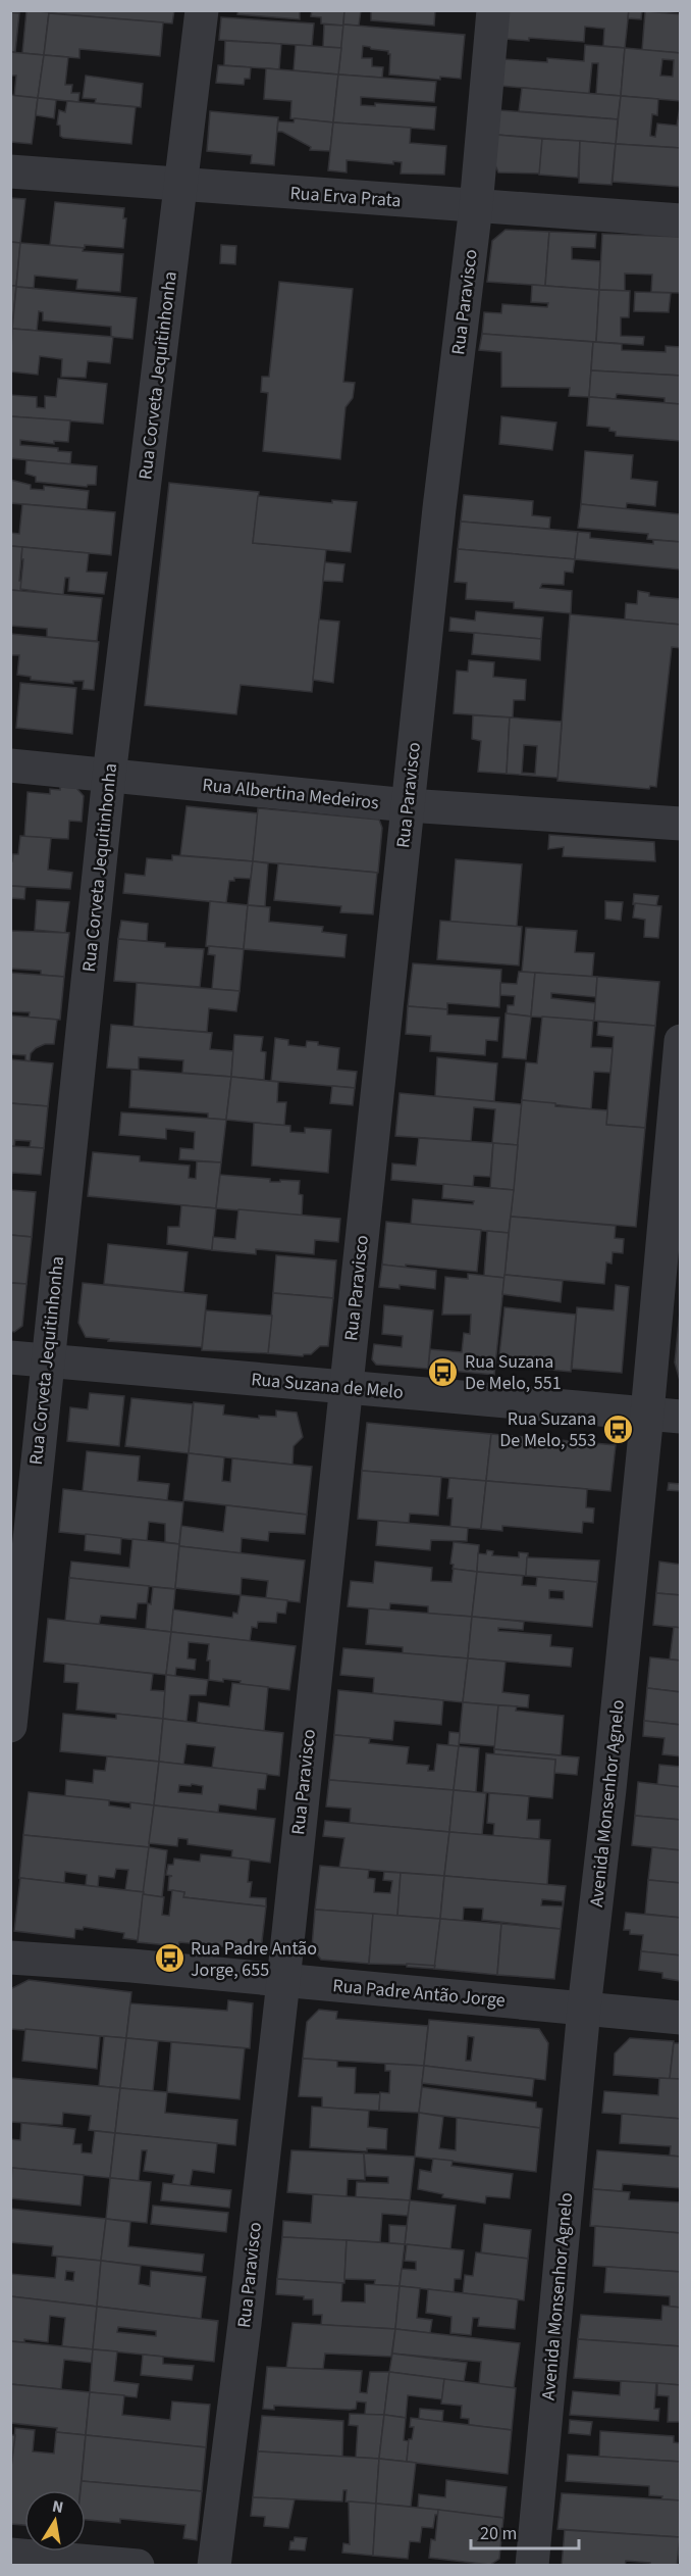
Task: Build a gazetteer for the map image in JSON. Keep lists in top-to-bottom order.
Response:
{
  "streets": {
    "street": [
      "Rua Erva Prata",
      "Rua Paravisco",
      "Rua Corveta Jequitinhonha",
      "Rua Albertina Medeiros",
      "Rua Suzana de Melo",
      "Avenida Monsenhor Agnelo",
      "Rua Padre Antão Jorge"
    ]
  },
  "crossings": [
    ["Rua Erva Prata", "Rua Paravisco"],
    ["Rua Erva Prata", "Rua Corveta Jequitinhonha"],
    ["Rua Paravisco", "Rua Albertina Medeiros"],
    ["Rua Paravisco", "Rua Suzana de Melo"],
    ["Rua Paravisco", "Rua Padre Antão Jorge"],
    ["Rua Corveta Jequitinhonha", "Rua Albertina Medeiros"],
    ["Rua Corveta Jequitinhonha", "Rua Suzana de Melo"],
    ["Rua Suzana de Melo", "Avenida Monsenhor Agnelo"],
    ["Avenida Monsenhor Agnelo", "Rua Padre Antão Jorge"]
  ],
  "places": {
    "bus stop": ["Rua Suzana De Melo, 551", "Rua Suzana De Melo, 553", "Rua Padre Antão Jorge, 655"]
  },
  "scale_bar": "20 m",
  "north": "top"
}
